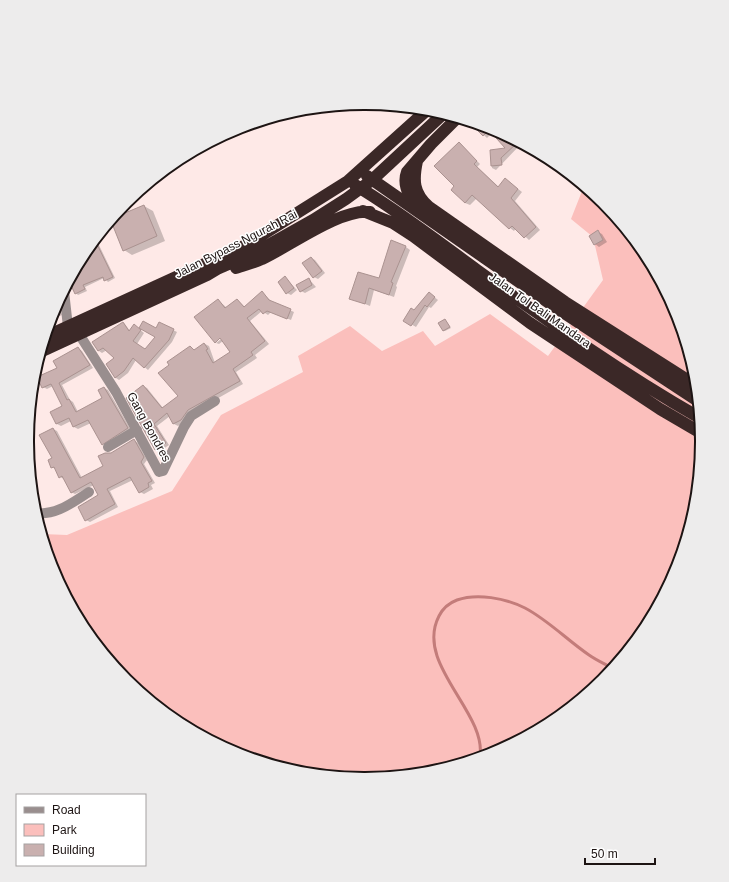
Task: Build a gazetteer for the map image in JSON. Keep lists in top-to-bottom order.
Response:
{
  "streets": {
    "highway": ["Jalan Bypass Ngurah Rai", "Jalan Tol Bali Mandara"],
    "street": ["Gang Bondres"]
  },
  "crossings": [
    ["Jalan Bypass Ngurah Rai", "Jalan Tol Bali Mandara"],
    ["Jalan Bypass Ngurah Rai", "Gang Bondres"]
  ],
  "legend": ["Road", "Park", "Building"],
  "scale_bar": "50 m"
}
